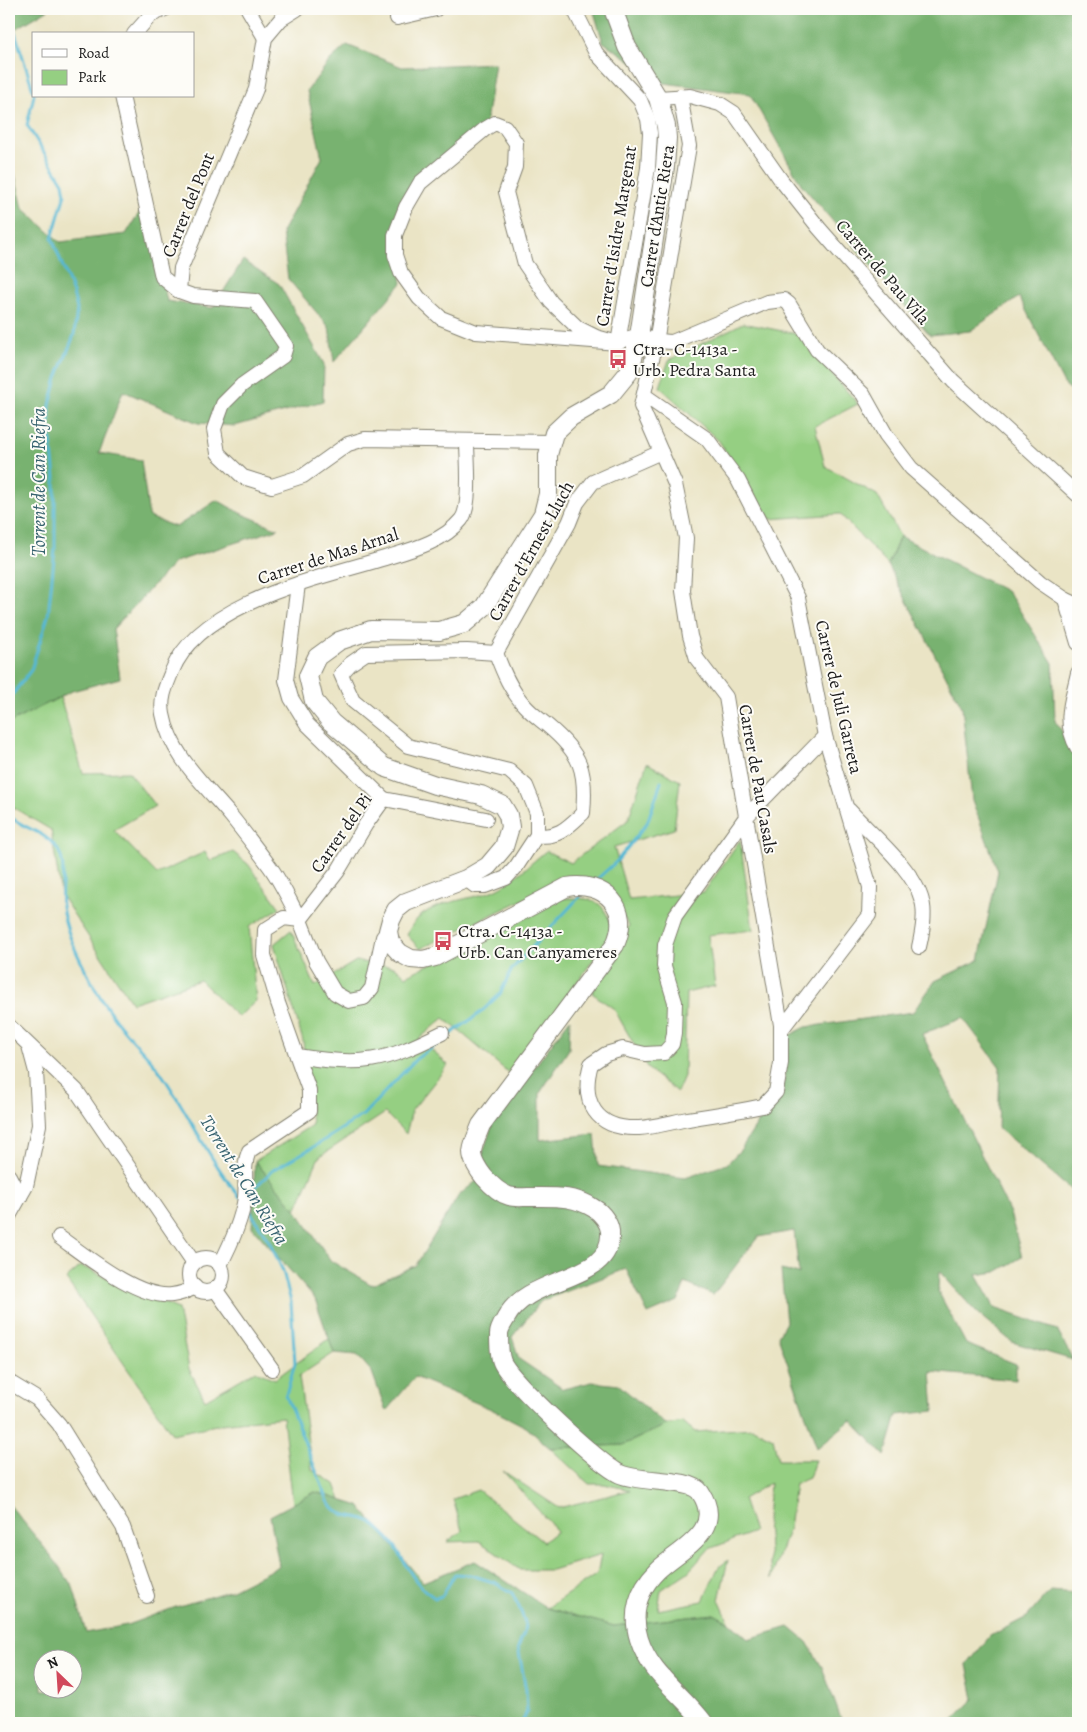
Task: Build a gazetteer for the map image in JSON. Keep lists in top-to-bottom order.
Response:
{
  "streets": {
    "street": [
      "Carrer del Pont",
      "Carrer d'Antic Riera",
      "Carrer d'Isidre Margenat",
      "Carrer de Pau Vila",
      "Carrer d'Ernest Lluch",
      "Carrer de Mas Arnal",
      "Carrer de Juli Garreta",
      "Carrer de Pau Casals",
      "Carrer del Pi"
    ]
  },
  "crossings": [
    ["Carrer d'Antic Riera", "Carrer de Pau Vila"],
    ["Carrer d'Antic Riera", "Carrer de Pau Casals"],
    ["Carrer d'Ernest Lluch", "Carrer de Pau Casals"],
    ["Carrer de Mas Arnal", "Carrer del Pi"],
    ["Carrer de Juli Garreta", "Carrer de Pau Casals"]
  ],
  "water": ["Torrent de Can Riefra"],
  "places": {
    "bus stop": ["Ctra. C-1413a - Urb. Pedra Santa", "Ctra. C-1413a - Urb. Can Canyameres"]
  },
  "legend": ["Road", "Park"],
  "north": "top left"
}
